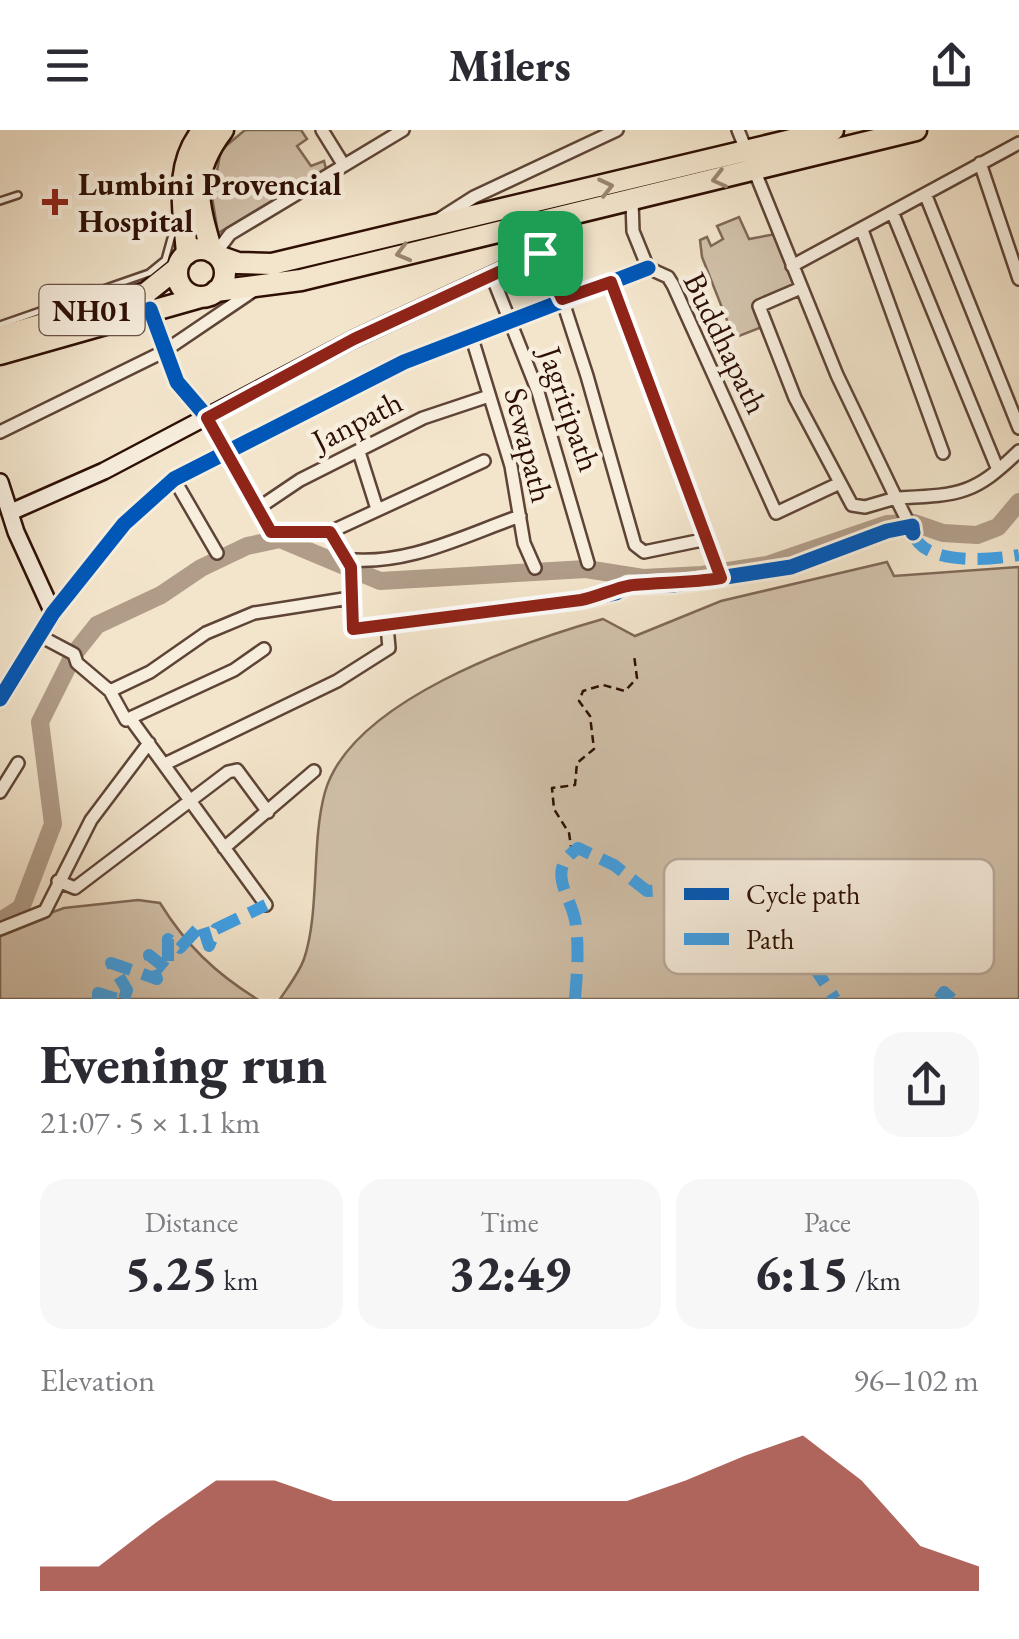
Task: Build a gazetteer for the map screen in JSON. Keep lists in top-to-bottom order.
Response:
{
  "streets": {
    "highway": ["NH01"],
    "street": [
      "Buddhapath",
      "Jagritipath",
      "Janpath",
      "Sewapath"
    ]
  },
  "crossings": [
    ["Janpath", "Sewapath"]
  ],
  "places": {
    "health": ["Lumbini Provencial Hospital"]
  },
  "legend": ["Cycle path", "Path"],
  "page": {
    "header": "Milers",
    "heading": ["Evening run", "21:07 · 5 × 1.1 km"],
    "stats": [
      ["Distance", "5.25 km"],
      ["Time", "32:49"],
      ["Pace", "6:15 /km"]
    ],
    "chart": ["Elevation", "96–102 m"]
  }
}
